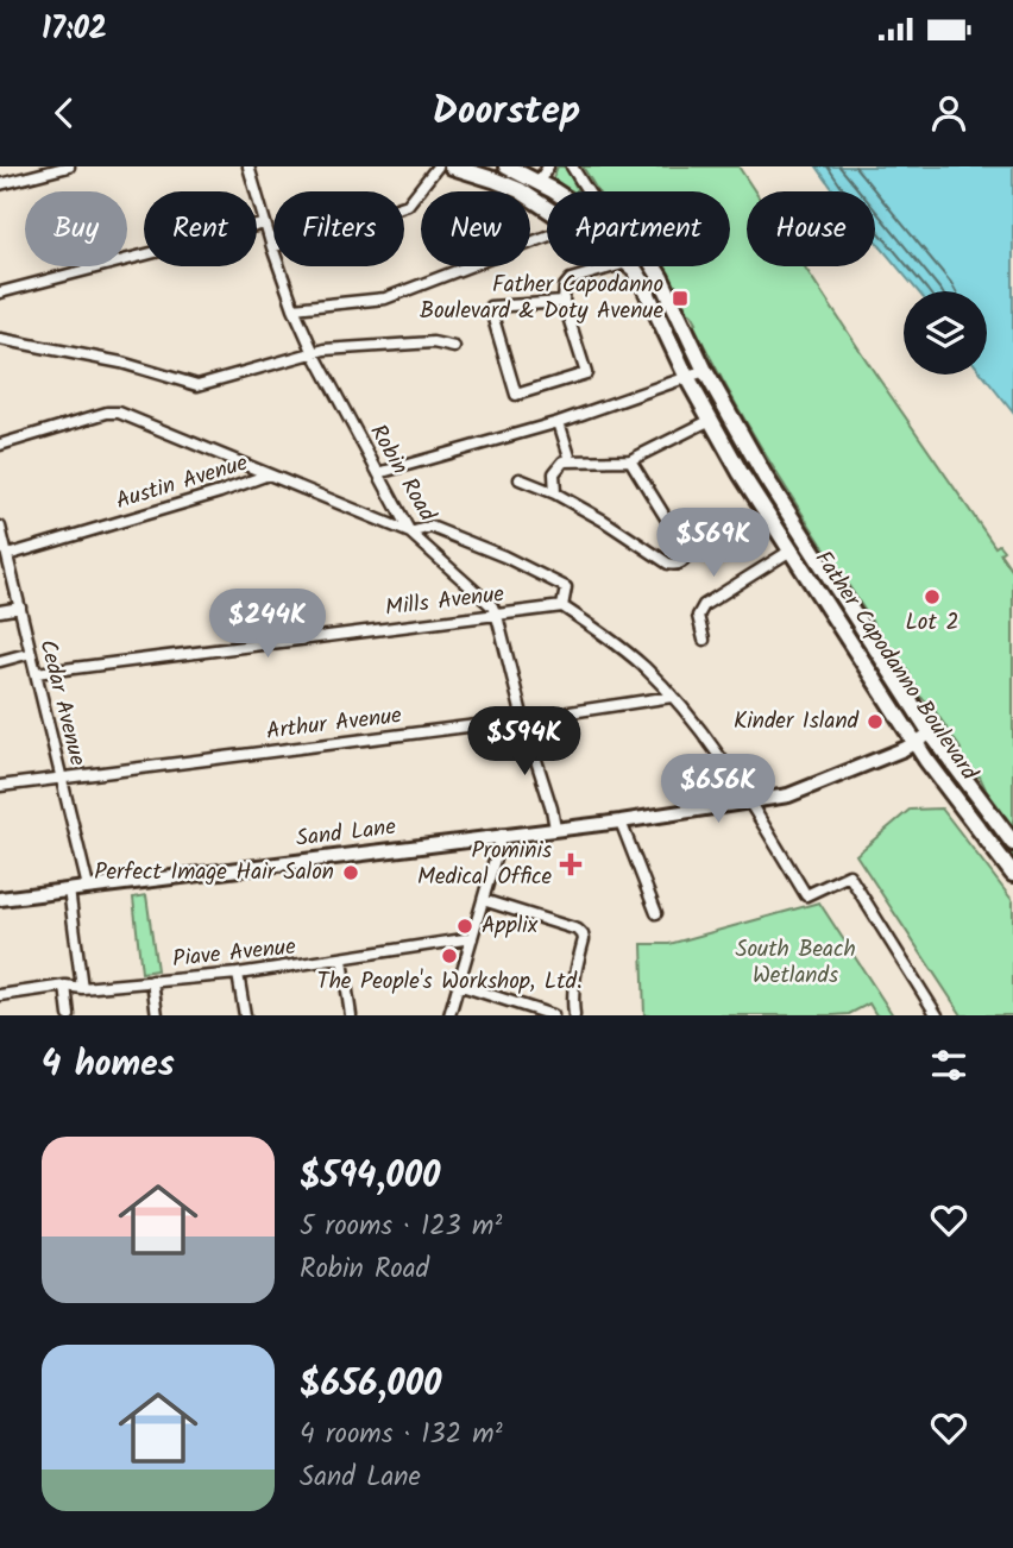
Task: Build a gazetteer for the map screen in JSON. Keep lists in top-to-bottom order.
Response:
{
  "streets": {
    "main road": ["Father Capodanno Boulevard"],
    "street": [
      "Robin Road",
      "Austin Avenue",
      "Mills Avenue",
      "Cedar Avenue",
      "Arthur Avenue",
      "Sand Lane",
      "Piave Avenue"
    ]
  },
  "crossings": [
    ["Robin Road", "Austin Avenue"],
    ["Robin Road", "Mills Avenue"],
    ["Robin Road", "Arthur Avenue"],
    ["Robin Road", "Sand Lane"],
    ["Austin Avenue", "Cedar Avenue"],
    ["Mills Avenue", "Cedar Avenue"],
    ["Father Capodanno Boulevard", "Sand Lane"],
    ["Cedar Avenue", "Arthur Avenue"],
    ["Cedar Avenue", "Sand Lane"]
  ],
  "parks": ["South Beach Wetlands"],
  "places": {
    "transit": ["Father Capodanno Boulevard & Doty Avenue"],
    "other": [
      "Lot 2",
      "Kinder Island",
      "Perfect Image Hair Salon",
      "Applix",
      "The People's Workshop, Ltd."
    ],
    "health": ["Prominis Medical Office"]
  },
  "page": {
    "status": "17:02",
    "header": "Doorstep",
    "chip": [
      "Buy",
      "Rent",
      "Filters",
      "New",
      "Apartment",
      "House"
    ],
    "price": [
      "$569K",
      "$244K",
      "$594K",
      "$656K"
    ],
    "heading": "4 homes",
    "list": [
      {
        "name": "$594,000",
        "note": "5 rooms · 123 m² · Robin Road"
      },
      {
        "name": "$656,000",
        "note": "4 rooms · 132 m² · Sand Lane"
      }
    ]
  }
}
